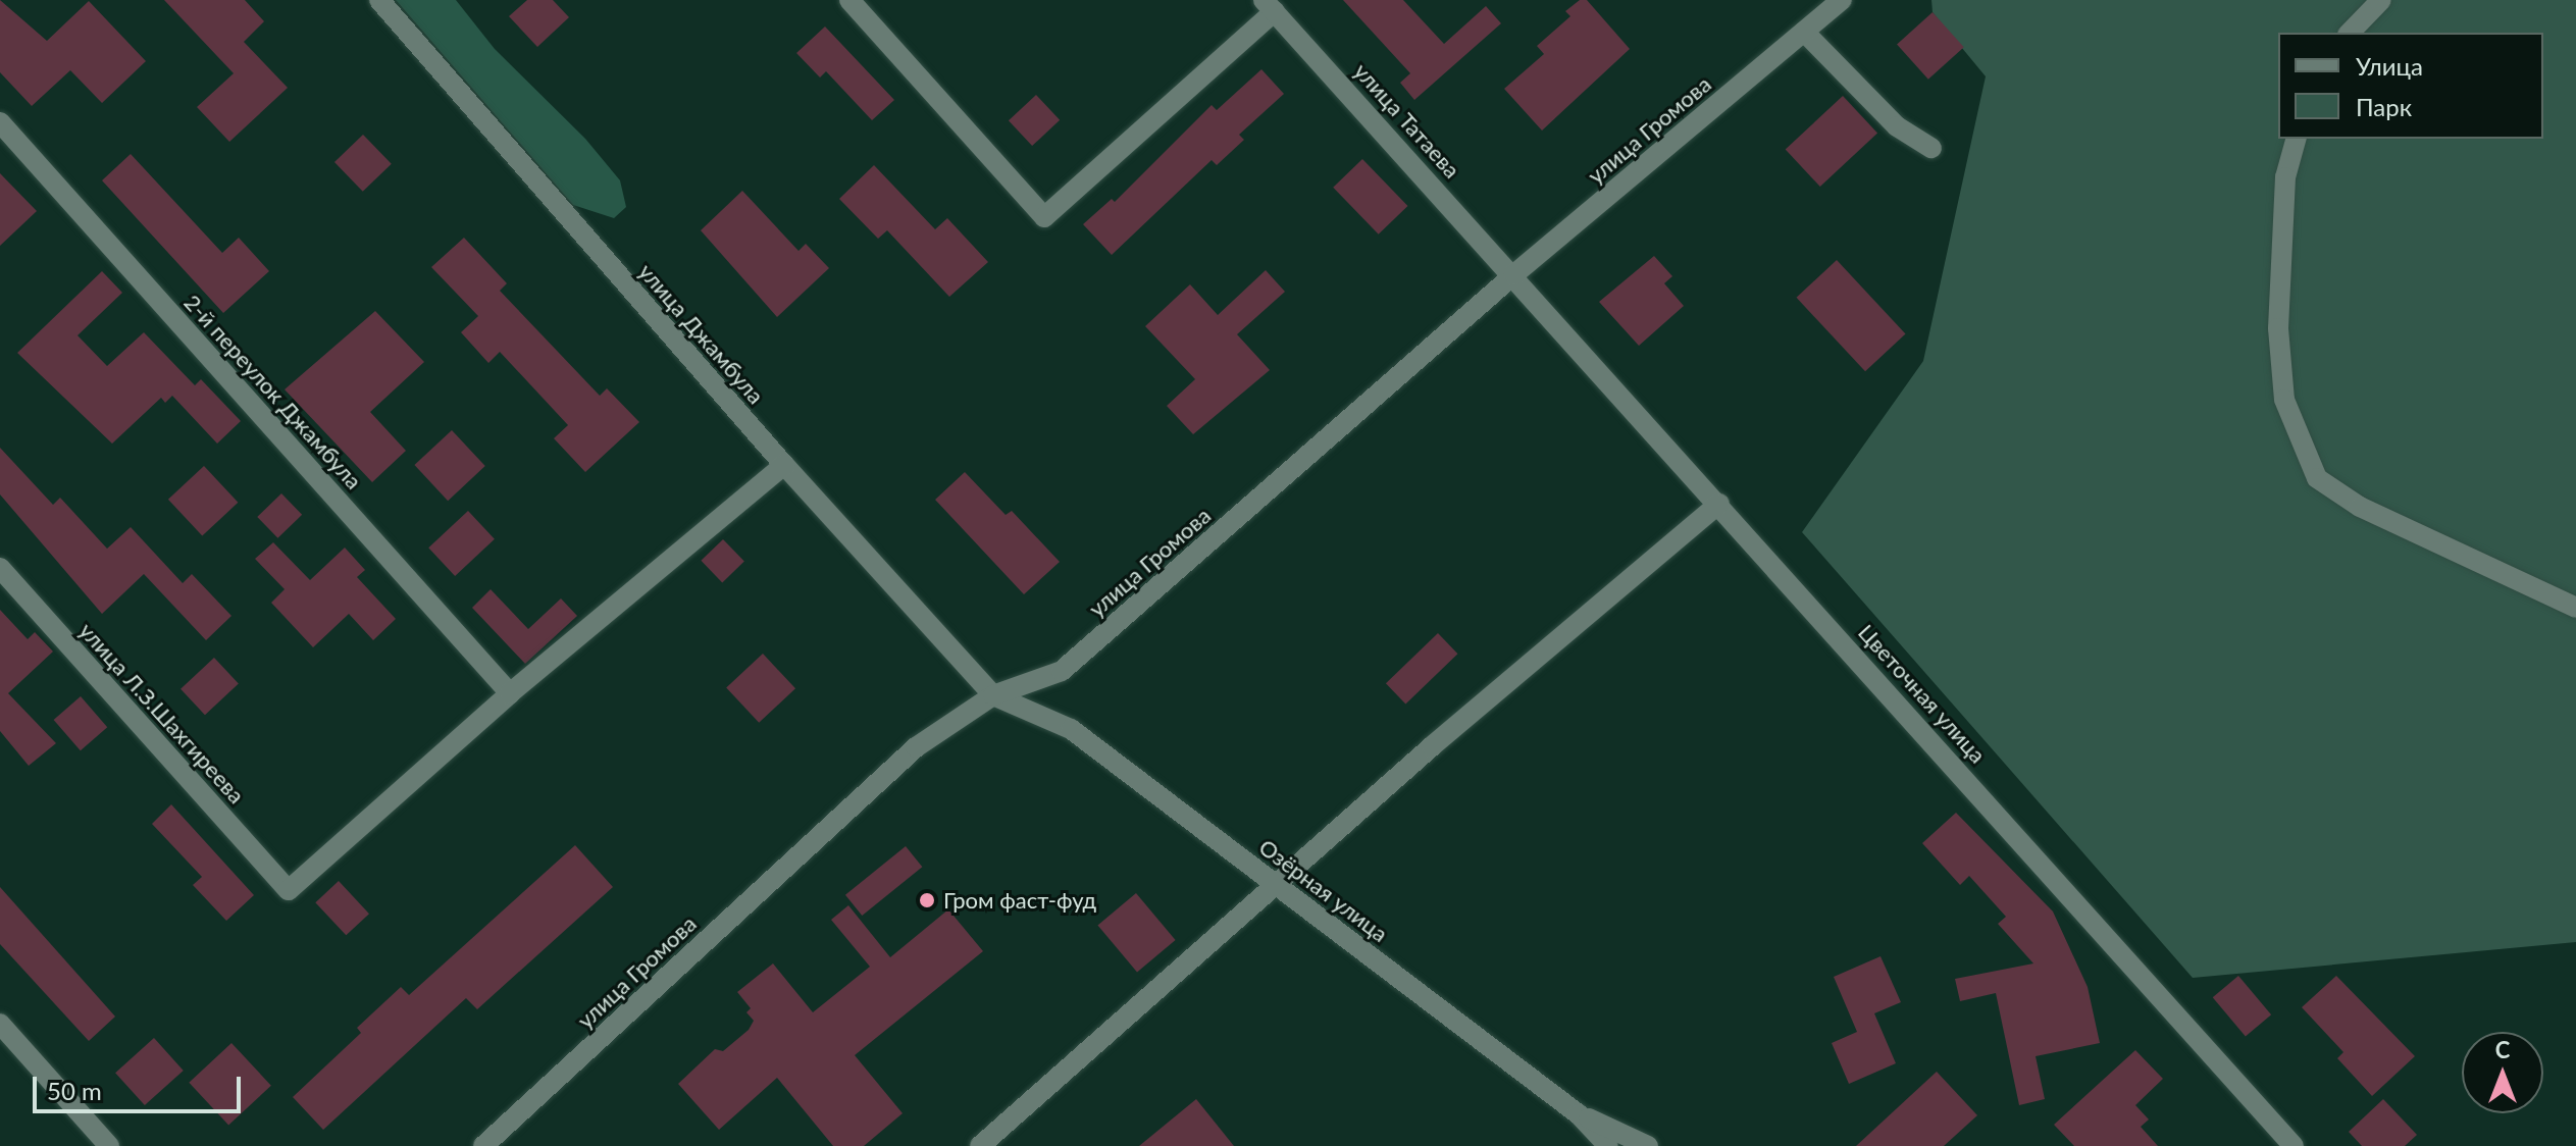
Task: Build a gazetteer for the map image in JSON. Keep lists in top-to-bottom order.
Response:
{
  "streets": {
    "street": [
      "улица Татаева",
      "улица Громова",
      "улица Джамбула",
      "2-й переулок Джамбула",
      "Цветочная улица",
      "улица Л.З.Шахгиреева",
      "Озёрная улица"
    ]
  },
  "crossings": [
    ["улица Татаева", "улица Громова"],
    ["улица Татаева", "Цветочная улица"],
    ["улица Громова", "улица Джамбула"],
    ["улица Громова", "Цветочная улица"],
    ["улица Громова", "Озёрная улица"],
    ["улица Джамбула", "Озёрная улица"],
    ["2-й переулок Джамбула", "улица Л.З.Шахгиреева"]
  ],
  "places": ["Гром фаст-фуд"],
  "legend": ["Улица", "Парк"],
  "scale_bar": "50 m",
  "north": "top"
}
